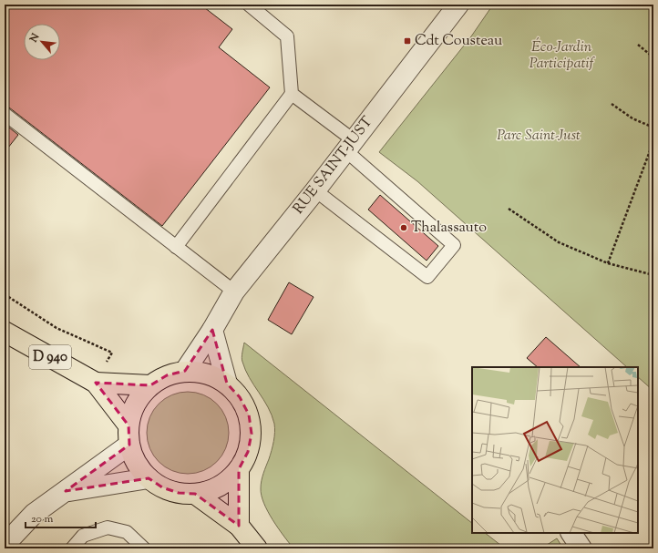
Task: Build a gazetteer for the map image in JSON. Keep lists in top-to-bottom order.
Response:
{
  "streets": {
    "main road": ["D 940"],
    "street": ["RUE SAINT-JUST"]
  },
  "crossings": [
    ["RUE SAINT-JUST", "D 940"]
  ],
  "parks": ["Éco-Jardin Participatif", "Parc Saint-Just"],
  "places": {
    "transit": ["Cdt Cousteau"],
    "other": ["Thalassauto"]
  },
  "scale_bar": "20 m",
  "north": "top left"
}
